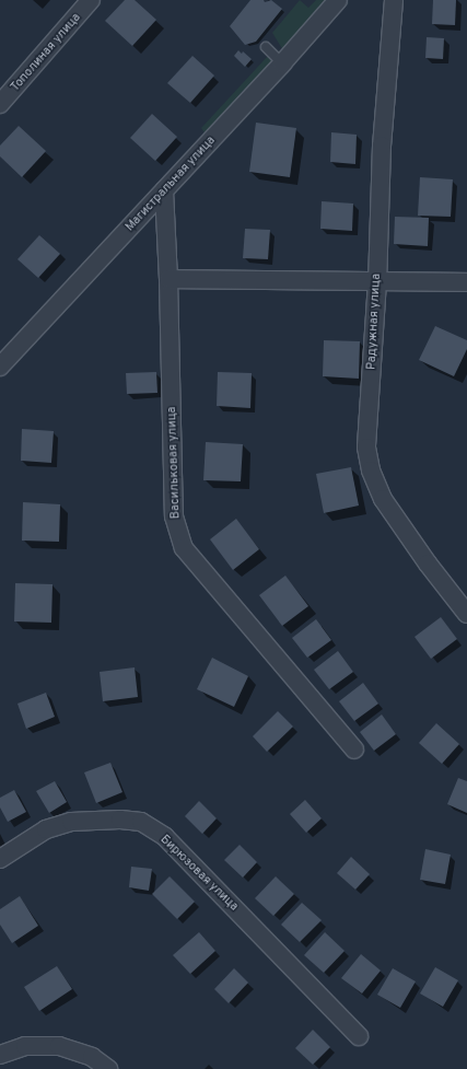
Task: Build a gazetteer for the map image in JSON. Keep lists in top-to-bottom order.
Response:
{
  "streets": {
    "street": [
      "Тополиная улица",
      "Магистральная улица",
      "Радужная улица",
      "Васильковая улица",
      "Бирюзовая улица"
    ]
  },
  "crossings": [
    ["Магистральная улица", "Васильковая улица"]
  ]
}
